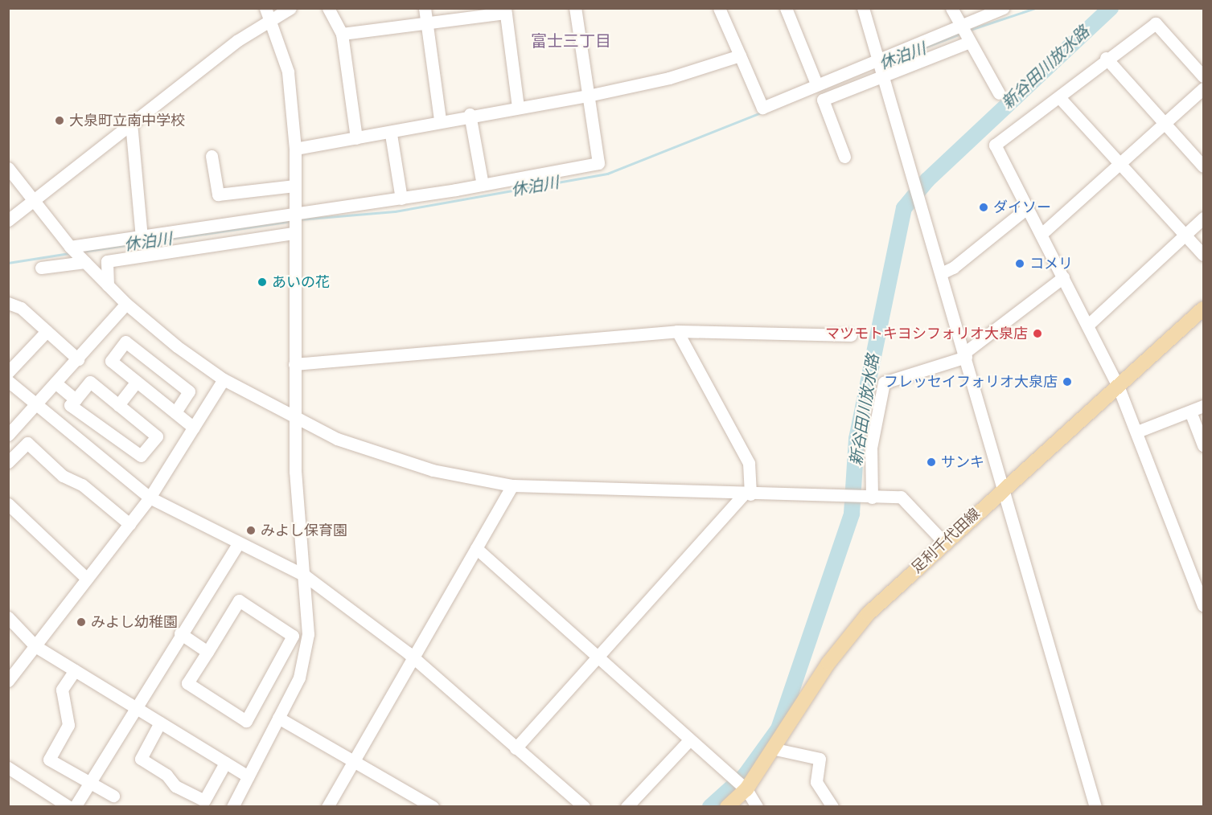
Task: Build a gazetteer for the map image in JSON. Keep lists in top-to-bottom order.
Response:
{
  "streets": {
    "main road": ["足利千代田線"]
  },
  "districts": ["富士三丁目"],
  "water": ["休泊川", "新谷田川放水路"],
  "places": [
    "大泉町立南中学校",
    "ダイソー",
    "コメリ",
    "あいの花",
    "マツモトキヨシフォリオ大泉店",
    "フレッセイフォリオ大泉店",
    "サンキ",
    "みよし保育園",
    "みよし幼稚園"
  ]
}
